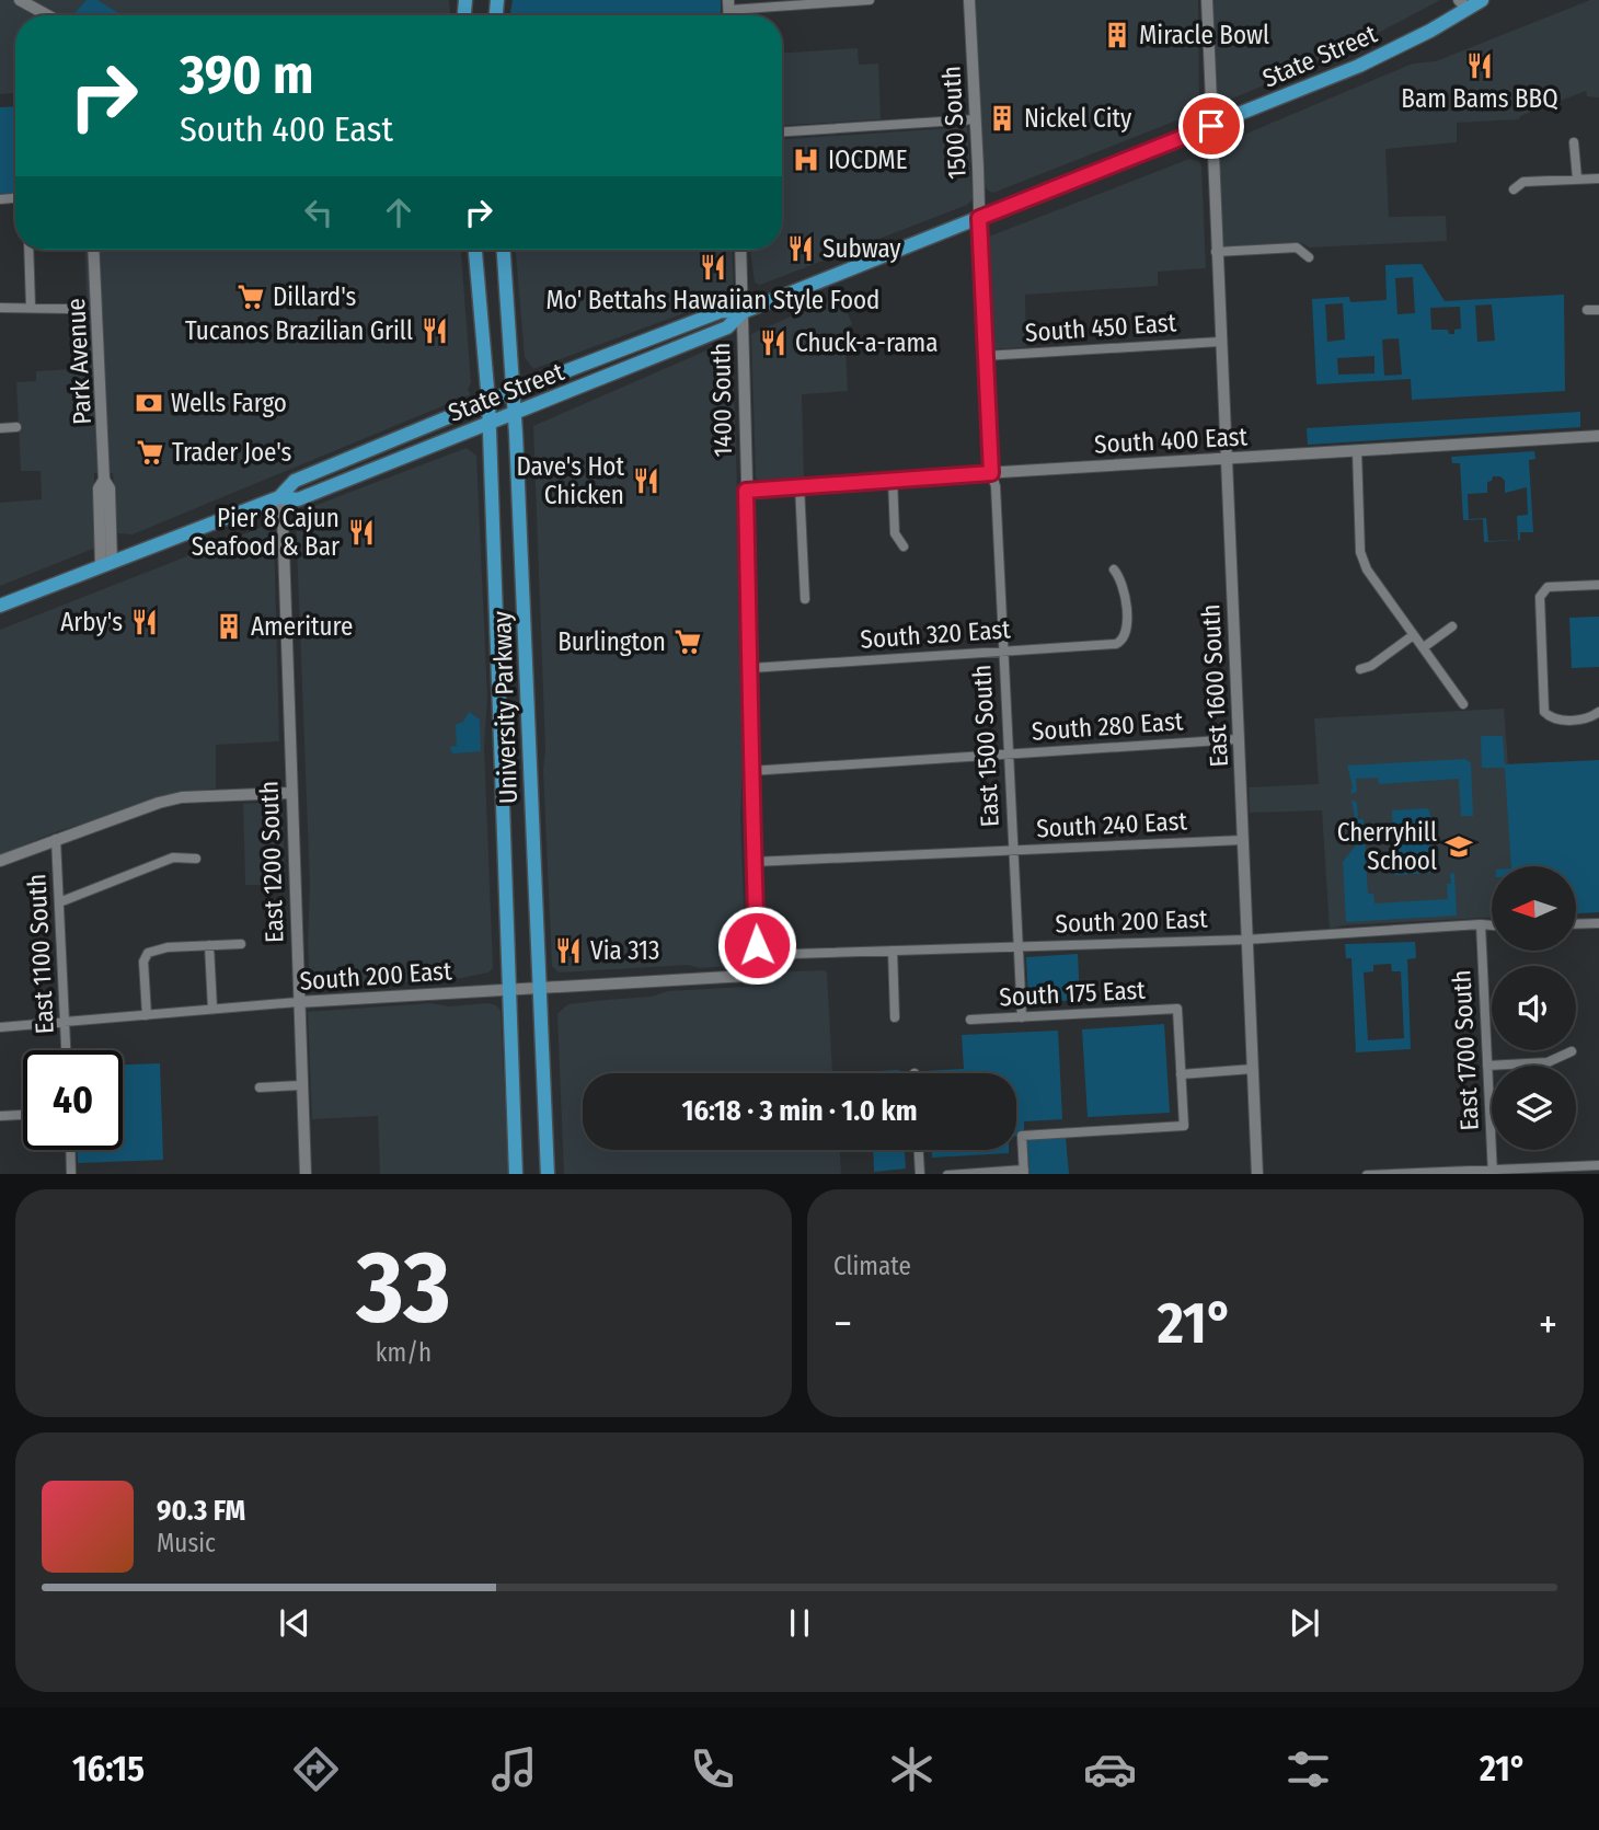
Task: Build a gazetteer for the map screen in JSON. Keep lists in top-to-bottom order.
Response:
{
  "streets": {
    "main road": ["State Street", "University Parkway"],
    "street": [
      "1500 South",
      "South 450 East",
      "Park Avenue",
      "1400 South",
      "South 400 East",
      "South 320 East",
      "East 1600 South",
      "South 280 East",
      "East 1500 South",
      "South 240 East",
      "East 1200 South",
      "South 200 East",
      "East 1100 South",
      "South 175 East",
      "East 1700 South"
    ]
  },
  "crossings": [
    ["State Street", "1500 South"],
    ["State Street", "Park Avenue"],
    ["State Street", "1400 South"],
    ["State Street", "East 1600 South"],
    ["State Street", "University Parkway"],
    ["State Street", "East 1200 South"],
    ["1500 South", "South 450 East"],
    ["1500 South", "South 400 East"],
    ["1500 South", "East 1500 South"],
    ["South 450 East", "East 1600 South"],
    ["1400 South", "South 400 East"],
    ["1400 South", "South 320 East"],
    ["1400 South", "South 280 East"],
    ["1400 South", "South 240 East"],
    ["1400 South", "South 200 East"],
    ["South 400 East", "East 1600 South"],
    ["South 400 East", "East 1500 South"],
    ["South 320 East", "East 1500 South"],
    ["East 1600 South", "South 280 East"],
    ["East 1600 South", "South 240 East"],
    ["East 1600 South", "South 200 East"],
    ["University Parkway", "South 200 East"],
    ["South 280 East", "East 1500 South"],
    ["East 1500 South", "South 240 East"],
    ["East 1500 South", "South 200 East"],
    ["East 1500 South", "South 175 East"],
    ["East 1200 South", "South 200 East"],
    ["South 200 East", "East 1100 South"],
    ["South 200 East", "East 1700 South"]
  ],
  "places": {
    "building": ["Miracle Bowl", "Nickel City", "Ameriture"],
    "restaurant": [
      "Bam Bams BBQ",
      "Subway",
      "Mo' Bettahs Hawaiian Style Food",
      "Tucanos Brazilian Grill",
      "Chuck-a-rama",
      "Dave's Hot Chicken",
      "Pier 8 Cajun Seafood & Bar",
      "Arby's",
      "Via 313"
    ],
    "hospital": ["IOCDME"],
    "supermarket": ["Dillard's", "Trader Joe's", "Burlington"],
    "bank": ["Wells Fargo"],
    "school or university": ["Cherryhill School"]
  },
  "north": "left",
  "page": {
    "turn": ["390 m", "South 400 East"],
    "limit": "40",
    "trip": "16:18 · 3 min · 1.0 km",
    "tile": [
      ["33", "km/h"],
      "Climate"
    ],
    "heat": ["−", "21°", "+"],
    "song": ["90.3 FM", "Music"],
    "tabs": ["16:15", "21°"]
  }
}
